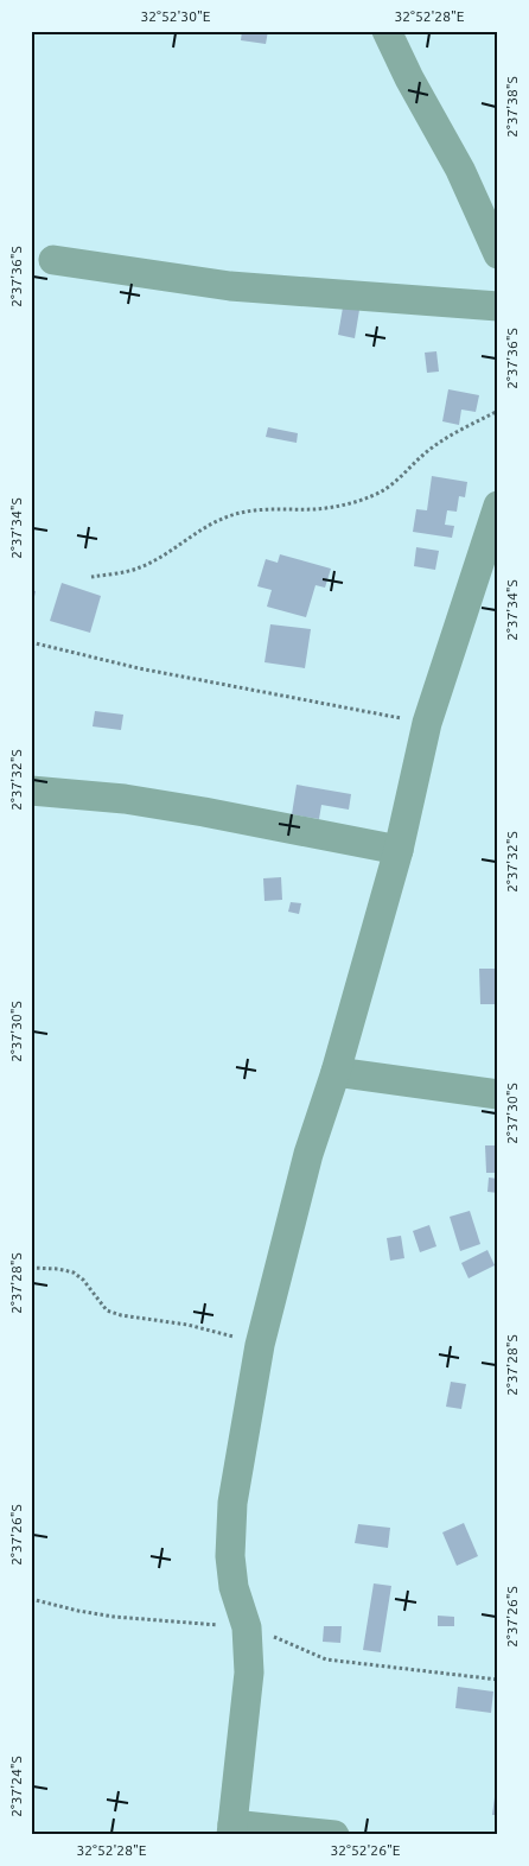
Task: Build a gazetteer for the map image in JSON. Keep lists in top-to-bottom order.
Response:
{
  "coordinates": [
    "32°52'30\"E",
    "32°52'28\"E",
    "2°37'38\"S",
    "2°37'36\"S",
    "2°37'34\"S",
    "2°37'32\"S",
    "2°37'30\"S",
    "2°37'28\"S",
    "2°37'26\"S",
    "2°37'24\"S",
    "32°52'26\"E"
  ]
}
